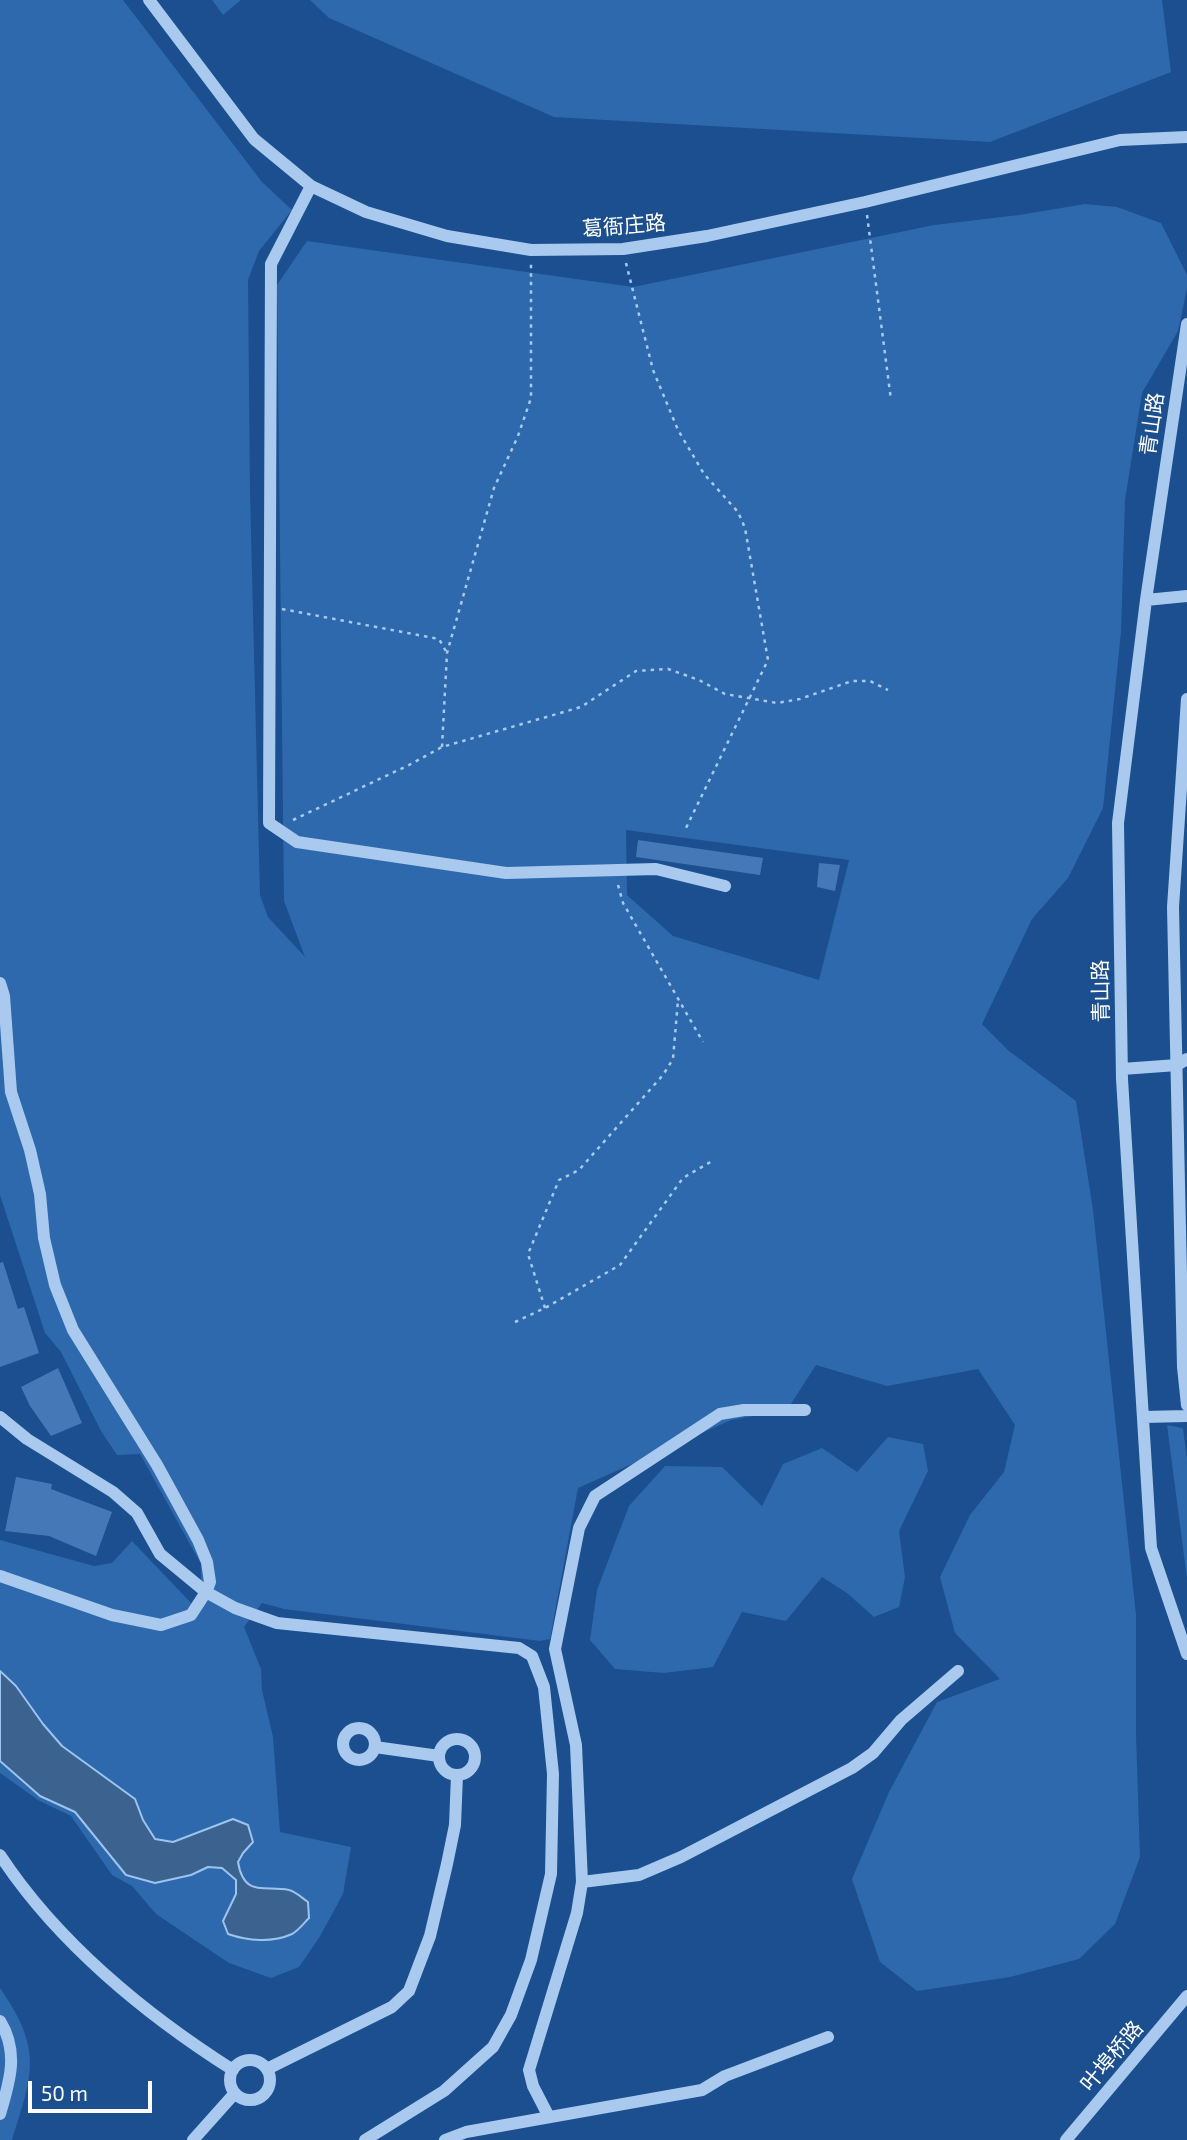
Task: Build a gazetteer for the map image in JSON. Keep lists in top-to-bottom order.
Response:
{
  "streets": {
    "street": ["葛衙庄路", "青山路", "叶埠桥路"]
  },
  "scale_bar": "50 m"
}
